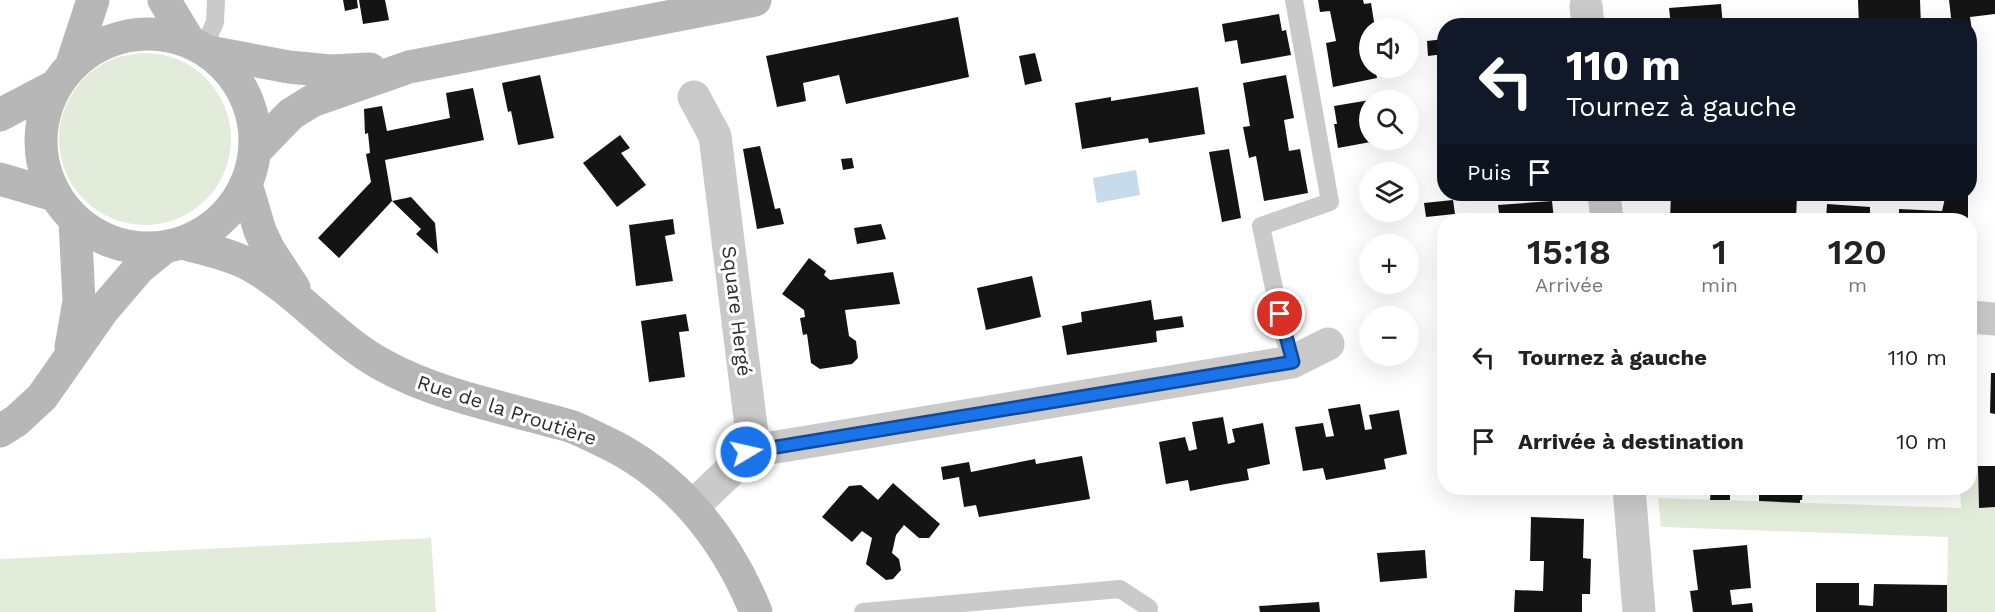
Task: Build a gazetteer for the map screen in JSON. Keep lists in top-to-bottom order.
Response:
{
  "streets": {
    "main road": ["Rue de la Proutière"],
    "street": ["Square Hergé"]
  },
  "page": {
    "map_buttons": ["+", "−"],
    "turn": ["110 m", "Tournez à gauche"],
    "then": "Puis",
    "eta": [
      "15:18",
      "Arrivée",
      "1",
      "min",
      "120",
      "m"
    ],
    "list": [
      {
        "name": "Tournez à gauche",
        "value": "110 m"
      },
      {
        "name": "Arrivée à destination",
        "value": "10 m"
      }
    ]
  }
}
